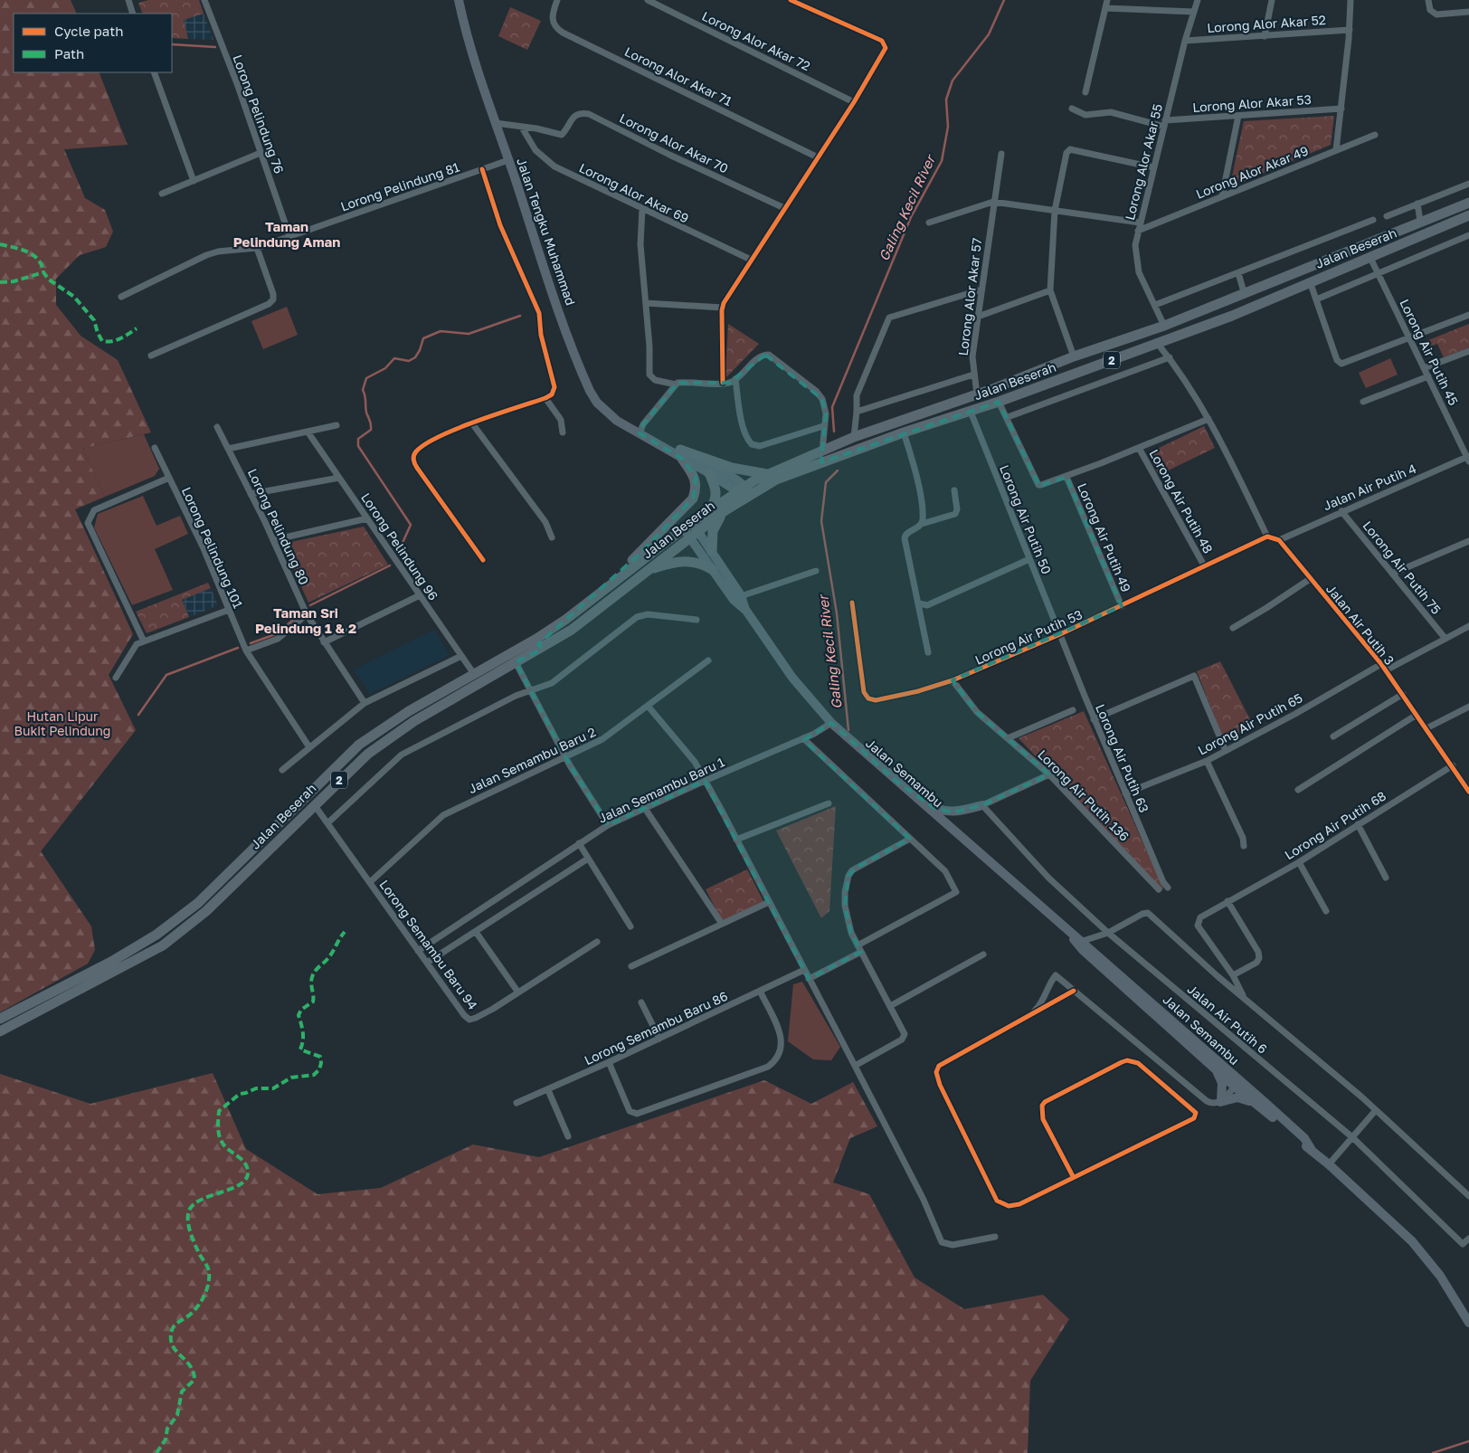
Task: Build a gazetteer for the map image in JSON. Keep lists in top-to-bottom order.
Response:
{
  "streets": {
    "highway": ["Jalan Beserah", "2"],
    "main road": ["Jalan Tengku Muhammad", "Jalan Semambu"],
    "street": [
      "Lorong Alor Akar 52",
      "Lorong Alor Akar 72",
      "Lorong Alor Akar 71",
      "Lorong Alor Akar 53",
      "Lorong Pelindung 76",
      "Lorong Alor Akar 70",
      "Lorong Alor Akar 55",
      "Lorong Alor Akar 49",
      "Lorong Pelindung 81",
      "Lorong Alor Akar 69",
      "Lorong Alor Akar 57",
      "Lorong Air Putih 45",
      "Jalan Air Putih 4",
      "Lorong Air Putih 48",
      "Lorong Air Putih 50",
      "Lorong Pelindung 80",
      "Lorong Air Putih 49",
      "Lorong Pelindung 96",
      "Lorong Pelindung 101",
      "Lorong Air Putih 75",
      "Jalan Air Putih 3",
      "Lorong Air Putih 53",
      "Lorong Air Putih 65",
      "Lorong Air Putih 63",
      "Jalan Semambu Baru 2",
      "Jalan Semambu Baru 1",
      "Lorong Air Putih 136",
      "Lorong Air Putih 68",
      "Lorong Semambu Baru 94",
      "Jalan Air Putih 6",
      "Lorong Semambu Baru 86"
    ]
  },
  "crossings": [
    ["Lorong Alor Akar 52", "Lorong Alor Akar 55"],
    ["Lorong Alor Akar 53", "Lorong Alor Akar 55"],
    ["Lorong Pelindung 76", "Lorong Pelindung 81"],
    ["Lorong Alor Akar 70", "Lorong Alor Akar 69"],
    ["Lorong Alor Akar 55", "Lorong Alor Akar 49"],
    ["Lorong Alor Akar 55", "Jalan Beserah"],
    ["Lorong Pelindung 81", "Jalan Tengku Muhammad"],
    ["Jalan Tengku Muhammad", "Jalan Beserah"],
    ["Jalan Beserah", "Lorong Alor Akar 57"],
    ["Jalan Beserah", "Lorong Air Putih 45"],
    ["Jalan Beserah", "Lorong Air Putih 50"],
    ["Jalan Beserah", "Lorong Pelindung 96"],
    ["Jalan Beserah", "Jalan Semambu"],
    ["Jalan Beserah", "Lorong Semambu Baru 94"],
    ["Lorong Air Putih 45", "Jalan Air Putih 4"],
    ["Jalan Air Putih 4", "Lorong Air Putih 75"],
    ["Jalan Air Putih 4", "Jalan Air Putih 3"],
    ["Lorong Air Putih 48", "Lorong Air Putih 53"],
    ["Lorong Air Putih 50", "Lorong Air Putih 53"],
    ["Lorong Air Putih 50", "Lorong Air Putih 63"],
    ["Lorong Air Putih 49", "Lorong Air Putih 53"],
    ["Jalan Air Putih 3", "Lorong Air Putih 65"],
    ["Jalan Air Putih 3", "Lorong Air Putih 68"],
    ["Lorong Air Putih 53", "Lorong Air Putih 63"],
    ["Lorong Air Putih 53", "Lorong Air Putih 136"],
    ["Lorong Air Putih 65", "Lorong Air Putih 63"],
    ["Jalan Semambu Baru 2", "Lorong Semambu Baru 94"],
    ["Jalan Semambu", "Jalan Semambu Baru 1"],
    ["Jalan Semambu Baru 1", "Lorong Semambu Baru 94"]
  ],
  "districts": ["Taman Pelindung Aman", "Taman Sri Pelindung 1 & 2"],
  "water": ["Galing Kecil River"],
  "parks": ["Hutan Lipur Bukit Pelindung"],
  "legend": ["Cycle path", "Path"]
}
